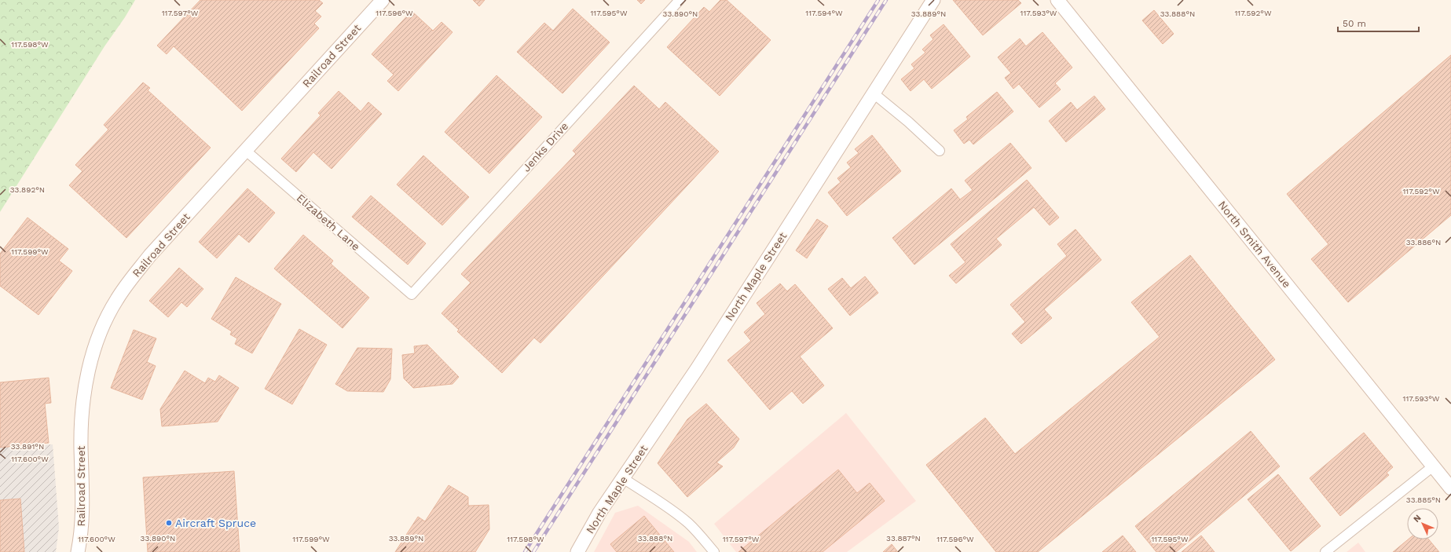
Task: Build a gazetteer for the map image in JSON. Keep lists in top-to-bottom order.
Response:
{
  "streets": {
    "main road": ["Railroad Street", "North Smith Avenue", "North Maple Street"],
    "street": ["Jenks Drive", "Elizabeth Lane"]
  },
  "crossings": [
    ["Railroad Street", "Elizabeth Lane"],
    ["Jenks Drive", "Elizabeth Lane"]
  ],
  "places": ["Aircraft Spruce"],
  "scale_bar": "50 m",
  "north": "top left",
  "coordinates": [
    "117.597°W",
    "117.596°W",
    "117.595°W",
    "117.594°W",
    "117.593°W",
    "117.592°W",
    "33.890°N",
    "33.889°N",
    "33.888°N",
    "117.598°W",
    "33.892°N",
    "33.886°N",
    "117.599°W",
    "33.891°N",
    "117.600°W",
    "33.885°N",
    "33.887°N"
  ]
}
